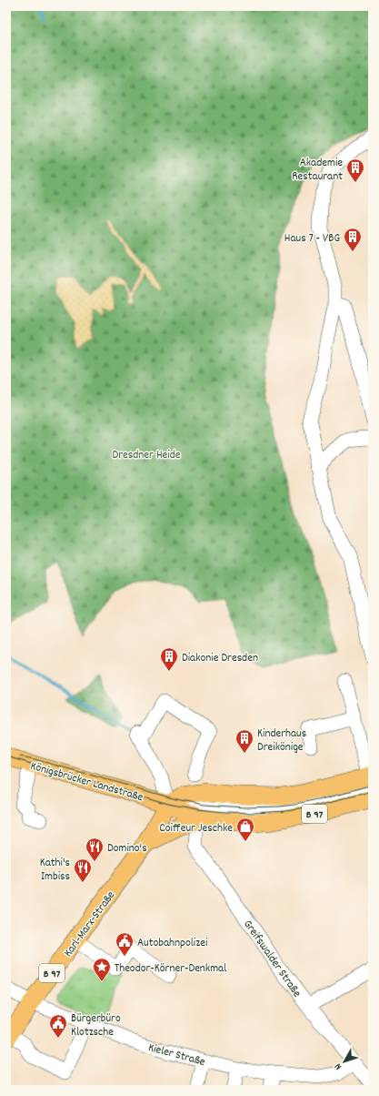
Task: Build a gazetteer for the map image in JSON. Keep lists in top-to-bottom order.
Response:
{
  "streets": {
    "main road": ["Königsbrücker Landstraße", "B 97", "Karl-Marx-Straße"],
    "street": ["Greifswalder Straße", "Kieler Straße"]
  },
  "crossings": [
    ["Königsbrücker Landstraße", "B 97"],
    ["Königsbrücker Landstraße", "Karl-Marx-Straße"],
    ["B 97", "Karl-Marx-Straße"],
    ["B 97", "Greifswalder Straße"],
    ["Karl-Marx-Straße", "Greifswalder Straße"],
    ["Karl-Marx-Straße", "Kieler Straße"],
    ["Greifswalder Straße", "Kieler Straße"]
  ],
  "parks": ["Dresdner Heide"],
  "places": {
    "building": [
      "Akademie Restaurant",
      "Haus 7 - VBG",
      "Diakonie Dresden",
      "Kinderhaus Dreikönige"
    ],
    "shop": ["Coiffeur Jeschke"],
    "restaurant": ["Domino's", "Kathi's Imbiss"],
    "public building": ["Autobahnpolizei", "Bürgerbüro Klotzsche"],
    "place": ["Theodor-Körner-Denkmal"]
  },
  "north": "bottom left"
}
